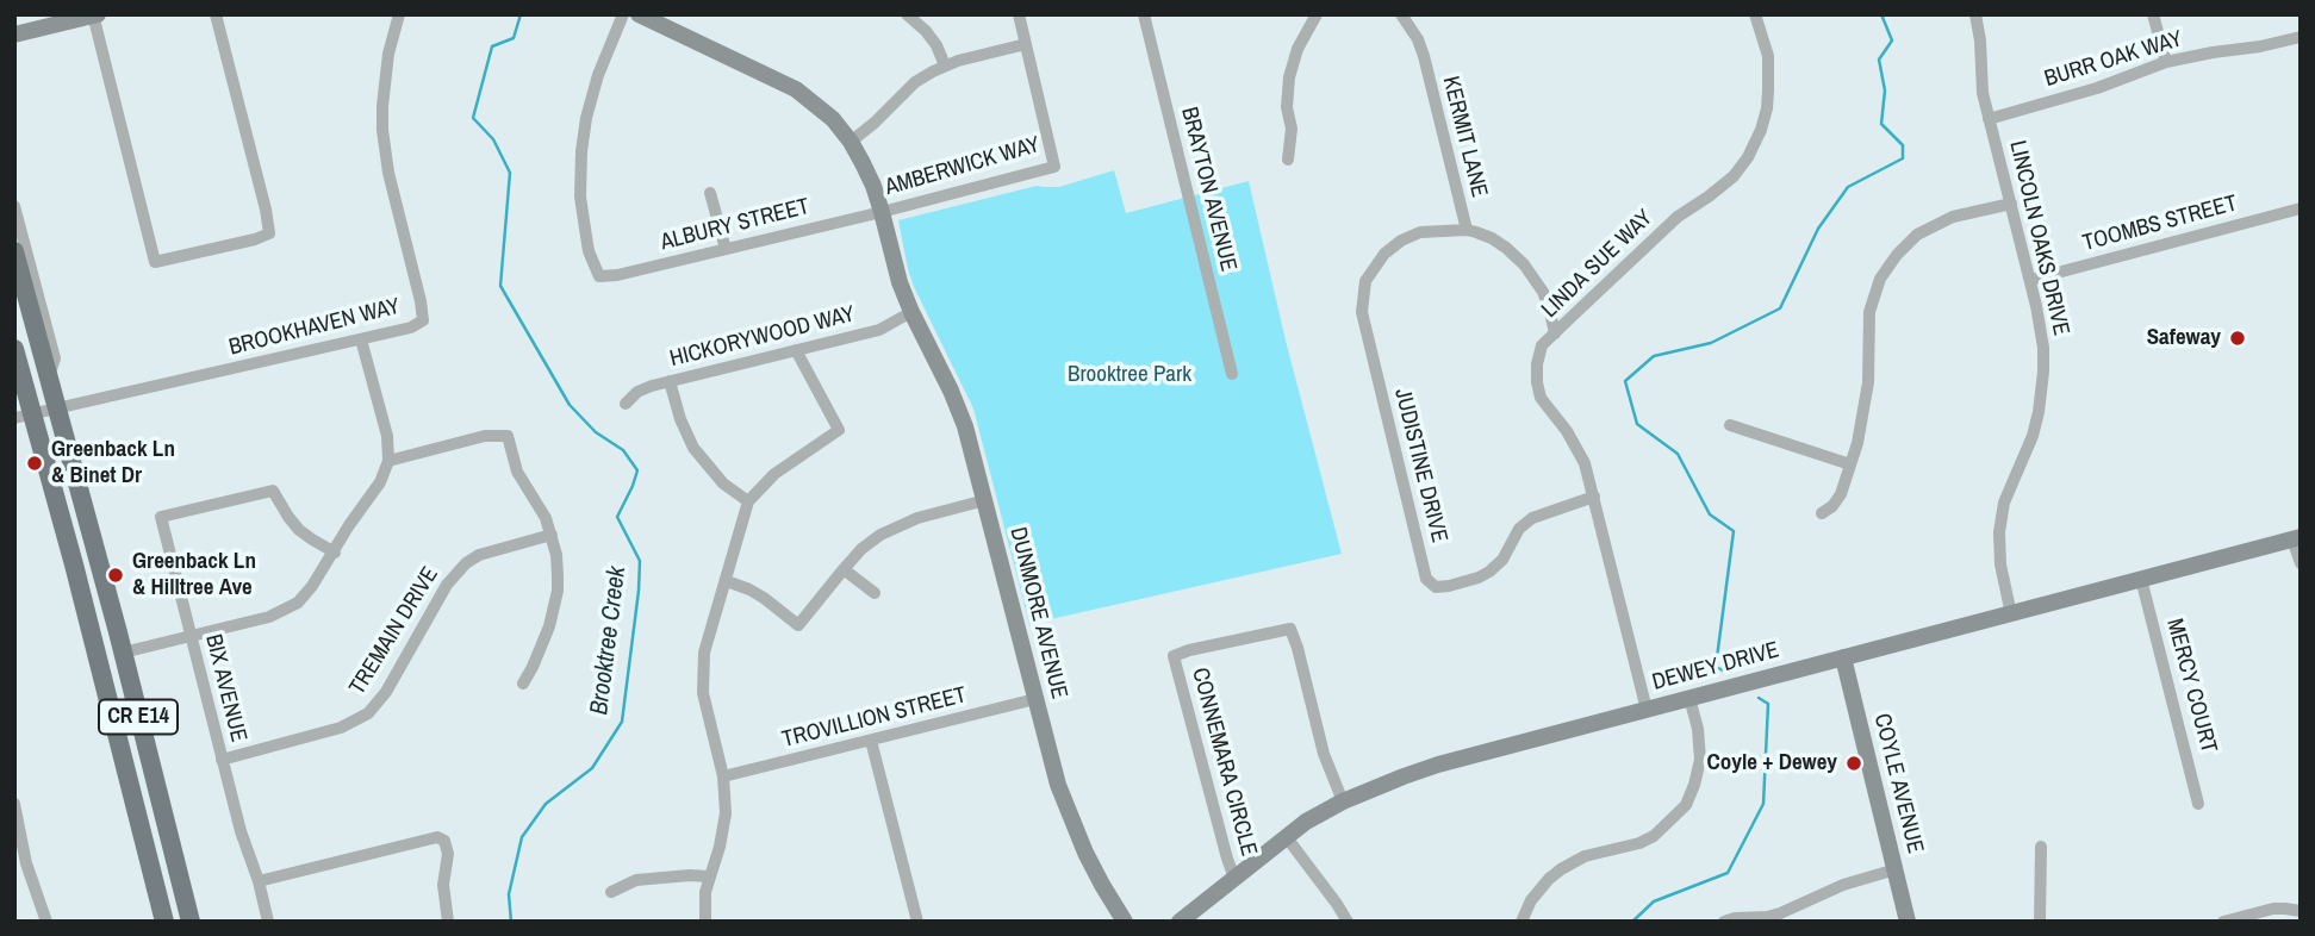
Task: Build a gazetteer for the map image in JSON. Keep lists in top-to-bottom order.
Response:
{
  "streets": {
    "main road": ["CR E14"],
    "street": [
      "BURR OAK WAY",
      "KERMIT LANE",
      "AMBERWICK WAY",
      "BRAYTON AVENUE",
      "TOOMBS STREET",
      "ALBURY STREET",
      "LINCOLN OAKS DRIVE",
      "LINDA SUE WAY",
      "BROOKHAVEN WAY",
      "HICKORYWOOD WAY",
      "JUDISTINE DRIVE",
      "DUNMORE AVENUE",
      "TREMAIN DRIVE",
      "DEWEY DRIVE",
      "MERCY COURT",
      "BIX AVENUE",
      "TROVILLION STREET",
      "CONNEMARA CIRCLE",
      "COYLE AVENUE"
    ]
  },
  "crossings": [
    ["BURR OAK WAY", "LINCOLN OAKS DRIVE"],
    ["KERMIT LANE", "LINDA SUE WAY"],
    ["KERMIT LANE", "JUDISTINE DRIVE"],
    ["AMBERWICK WAY", "ALBURY STREET"],
    ["AMBERWICK WAY", "DUNMORE AVENUE"],
    ["TOOMBS STREET", "LINCOLN OAKS DRIVE"],
    ["ALBURY STREET", "DUNMORE AVENUE"],
    ["LINCOLN OAKS DRIVE", "DEWEY DRIVE"],
    ["LINDA SUE WAY", "JUDISTINE DRIVE"],
    ["LINDA SUE WAY", "DEWEY DRIVE"],
    ["BROOKHAVEN WAY", "CR E14"],
    ["HICKORYWOOD WAY", "DUNMORE AVENUE"],
    ["DUNMORE AVENUE", "TROVILLION STREET"],
    ["TREMAIN DRIVE", "BIX AVENUE"],
    ["DEWEY DRIVE", "MERCY COURT"],
    ["DEWEY DRIVE", "CONNEMARA CIRCLE"],
    ["DEWEY DRIVE", "COYLE AVENUE"]
  ],
  "water": ["Brooktree Creek"],
  "parks": ["Brooktree Park"],
  "places": [
    "Safeway",
    "Greenback Ln & Binet Dr",
    "Greenback Ln & Hilltree Ave",
    "Coyle + Dewey"
  ]
}
